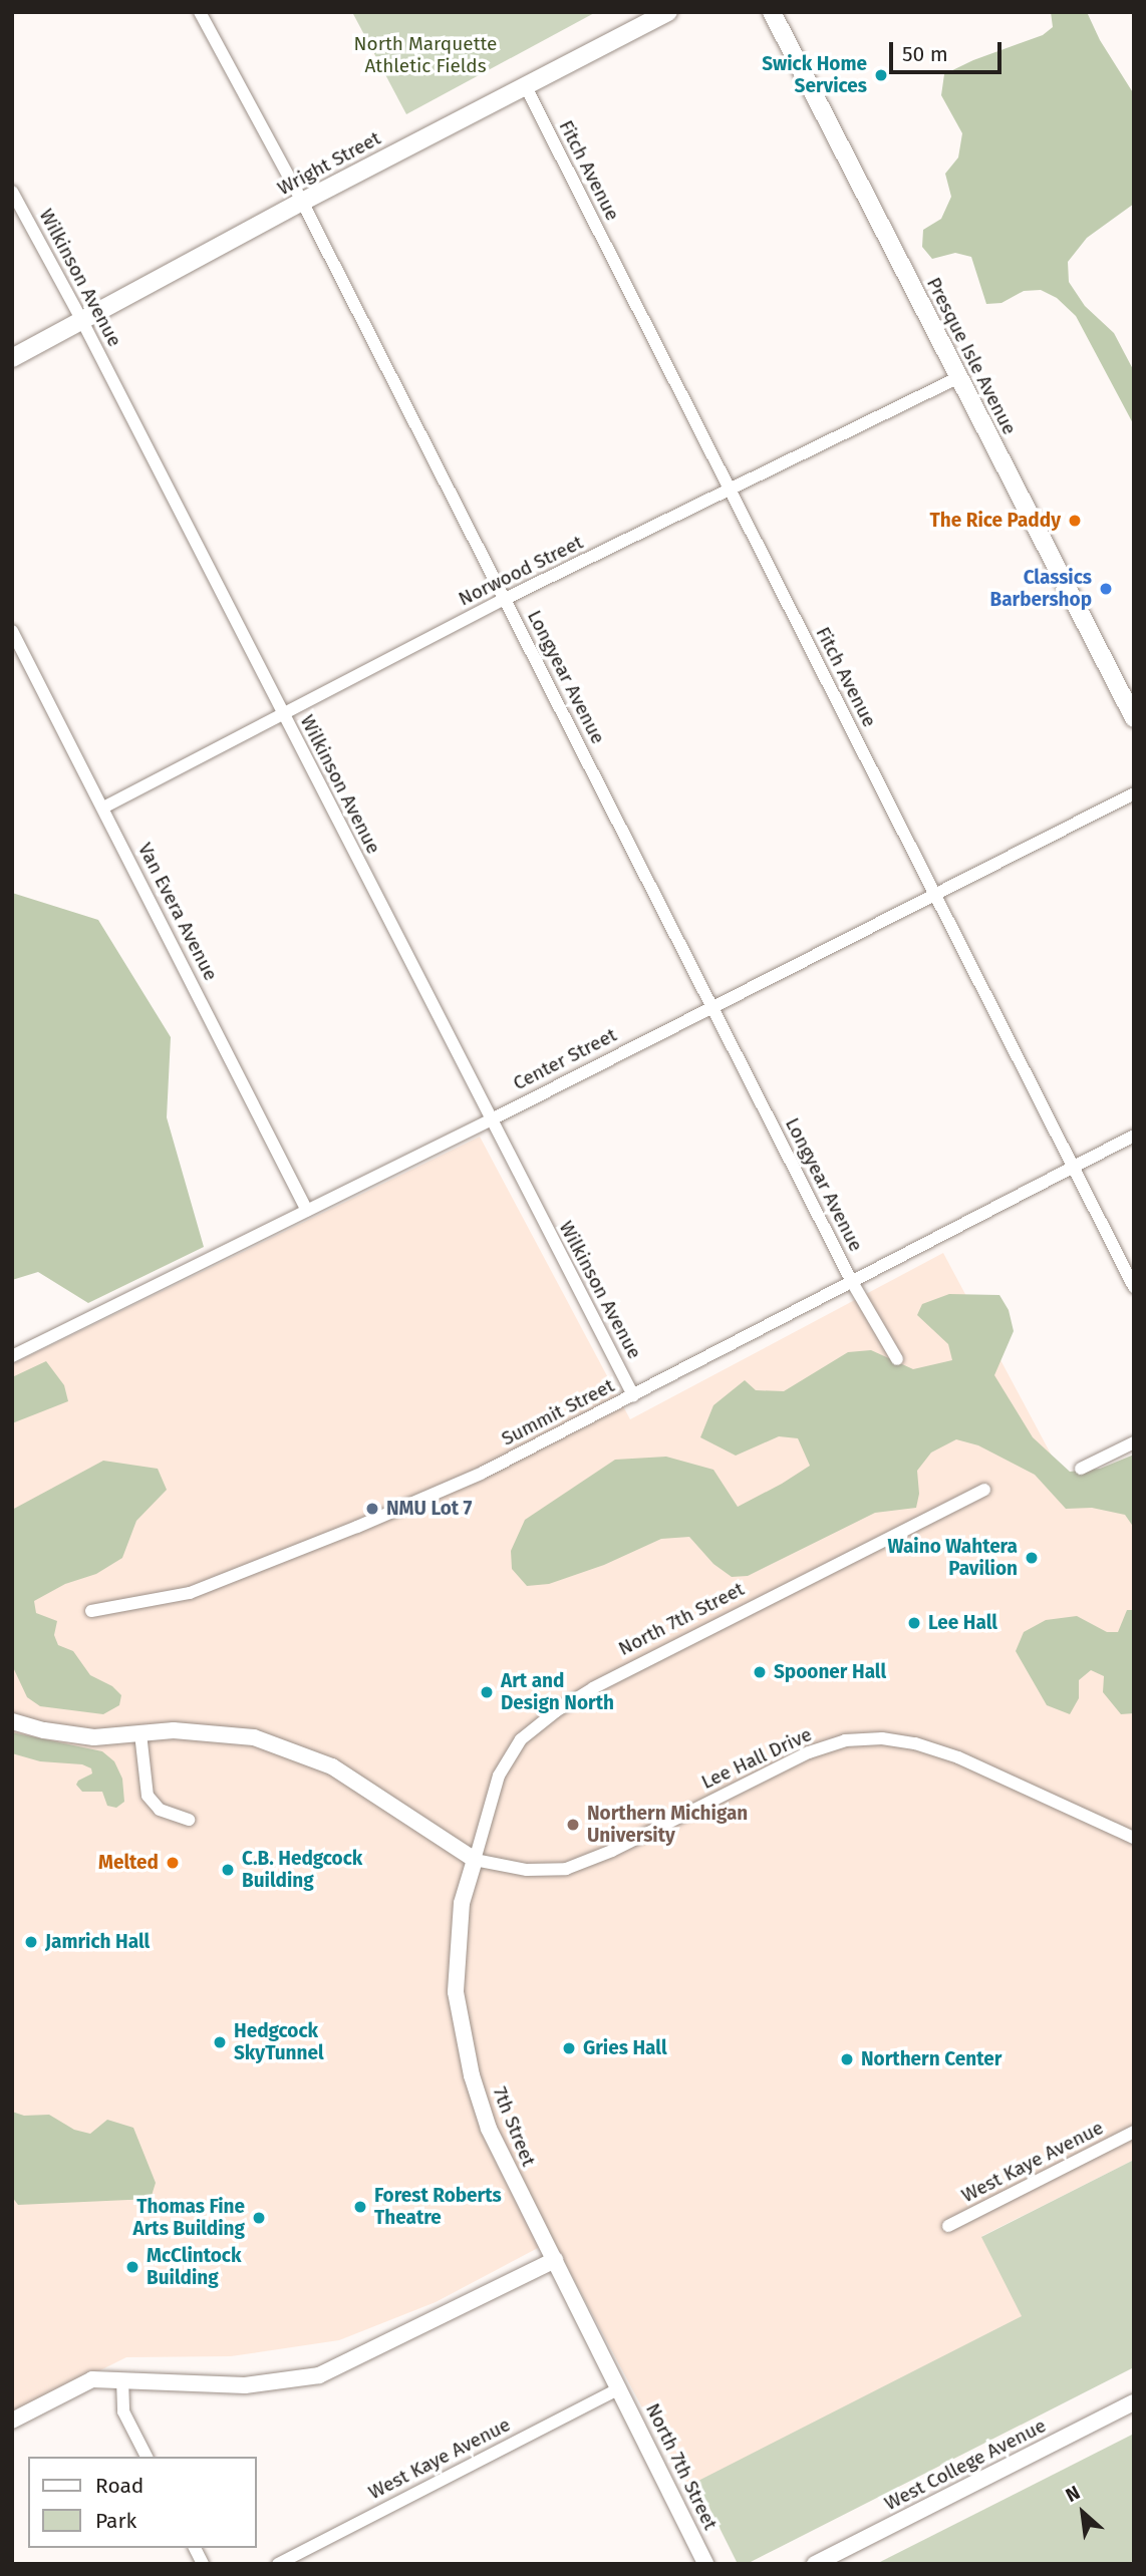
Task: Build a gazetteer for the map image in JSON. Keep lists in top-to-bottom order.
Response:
{
  "streets": {
    "main road": ["Wright Street", "Presque Isle Avenue"],
    "street": [
      "Fitch Avenue",
      "Wilkinson Avenue",
      "Norwood Street",
      "Longyear Avenue",
      "Van Evera Avenue",
      "Center Street",
      "Summit Street",
      "North 7th Street",
      "Lee Hall Drive",
      "7th Street",
      "West Kaye Avenue",
      "West College Avenue"
    ]
  },
  "crossings": [
    ["Wright Street", "Fitch Avenue"],
    ["Wright Street", "Wilkinson Avenue"],
    ["Wright Street", "Longyear Avenue"],
    ["Fitch Avenue", "Norwood Street"],
    ["Fitch Avenue", "Center Street"],
    ["Fitch Avenue", "Summit Street"],
    ["Wilkinson Avenue", "Norwood Street"],
    ["Wilkinson Avenue", "Center Street"],
    ["Wilkinson Avenue", "Summit Street"],
    ["Presque Isle Avenue", "Norwood Street"],
    ["Norwood Street", "Longyear Avenue"],
    ["Norwood Street", "Van Evera Avenue"],
    ["Longyear Avenue", "Center Street"],
    ["Longyear Avenue", "Summit Street"],
    ["Van Evera Avenue", "Center Street"],
    ["North 7th Street", "Lee Hall Drive"],
    ["North 7th Street", "7th Street"],
    ["North 7th Street", "West Kaye Avenue"],
    ["Lee Hall Drive", "7th Street"],
    ["7th Street", "West Kaye Avenue"]
  ],
  "parks": ["North Marquette Athletic Fields"],
  "places": [
    "Swick Home Services",
    "The Rice Paddy",
    "Classics Barbershop",
    "NMU Lot 7",
    "Waino Wahtera Pavilion",
    "Lee Hall",
    "Spooner Hall",
    "Art and Design North",
    "Northern Michigan University",
    "Melted",
    "C.B. Hedgcock Building",
    "Jamrich Hall",
    "Hedgcock SkyTunnel",
    "Gries Hall",
    "Northern Center",
    "Forest Roberts Theatre",
    "Thomas Fine Arts Building",
    "McClintock Building"
  ],
  "legend": ["Road", "Park"],
  "scale_bar": "50 m",
  "north": "top left"
}
